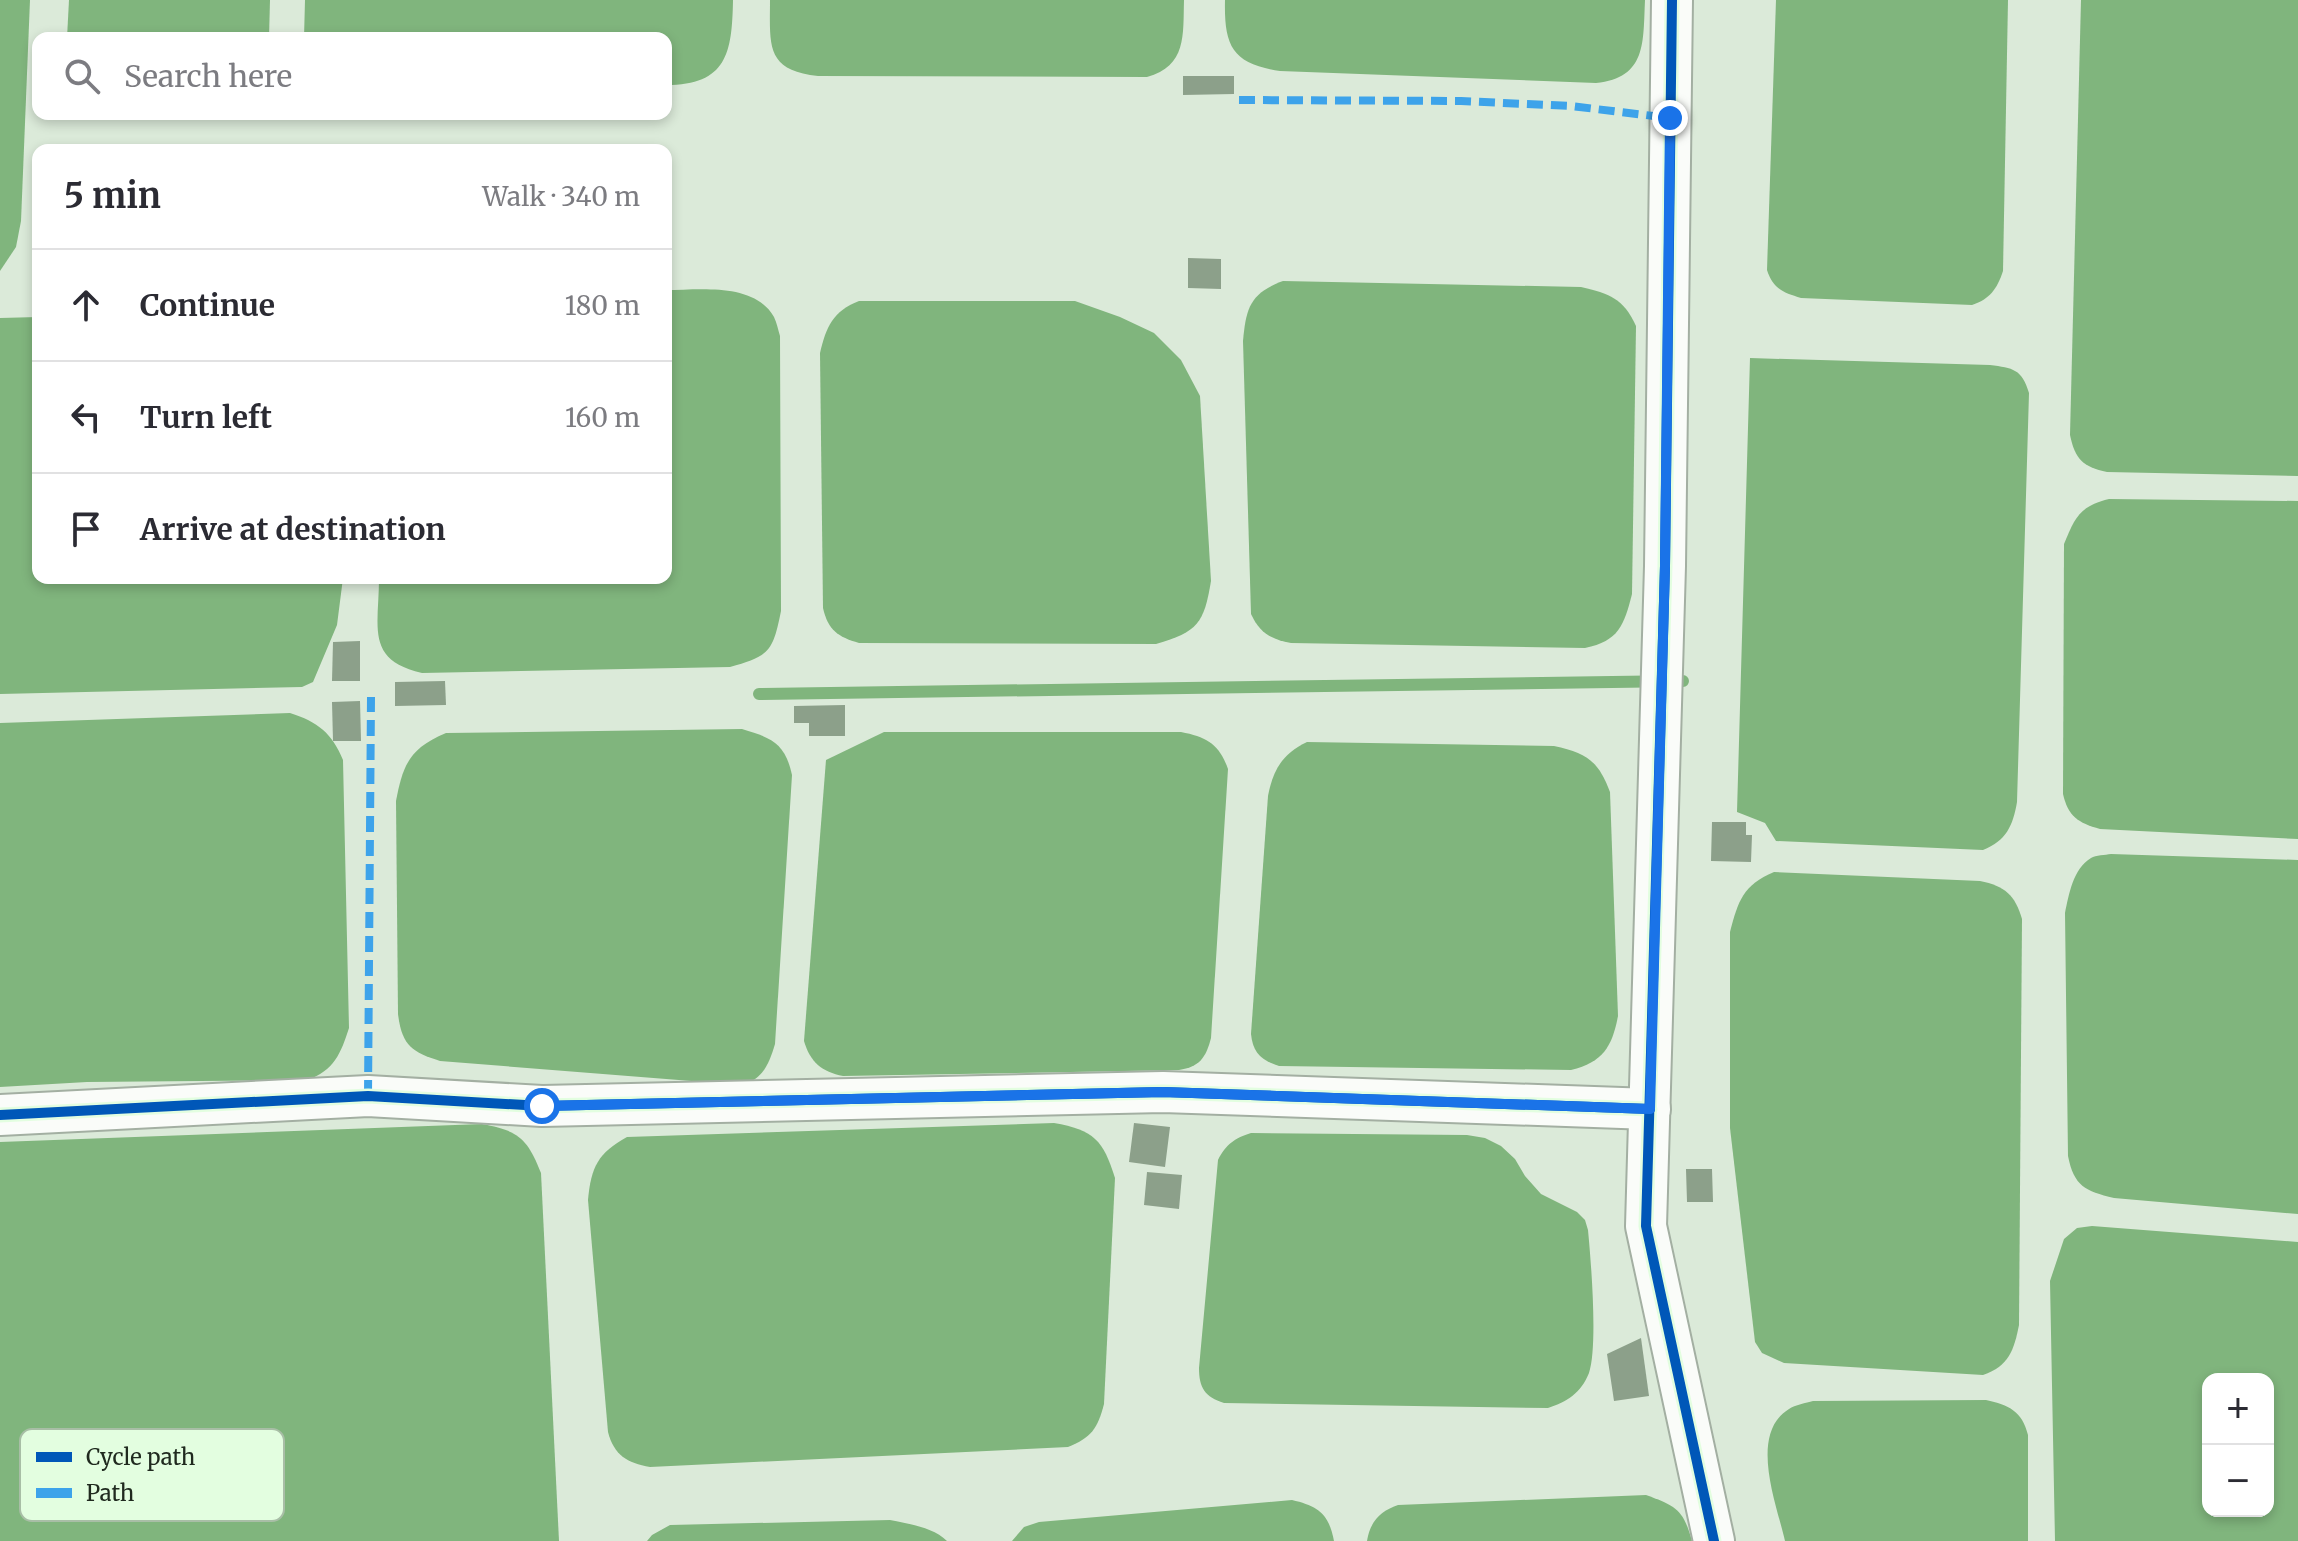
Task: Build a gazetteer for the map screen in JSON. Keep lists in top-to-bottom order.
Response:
{
  "legend": ["Cycle path", "Path"],
  "page": {
    "search": "Search here",
    "heading": ["5 min", "Walk · 340 m"],
    "list": [
      ["Continue", "180 m"],
      ["Turn left", "160 m"],
      "Arrive at destination"
    ],
    "map_buttons": ["+", "−"]
  }
}
